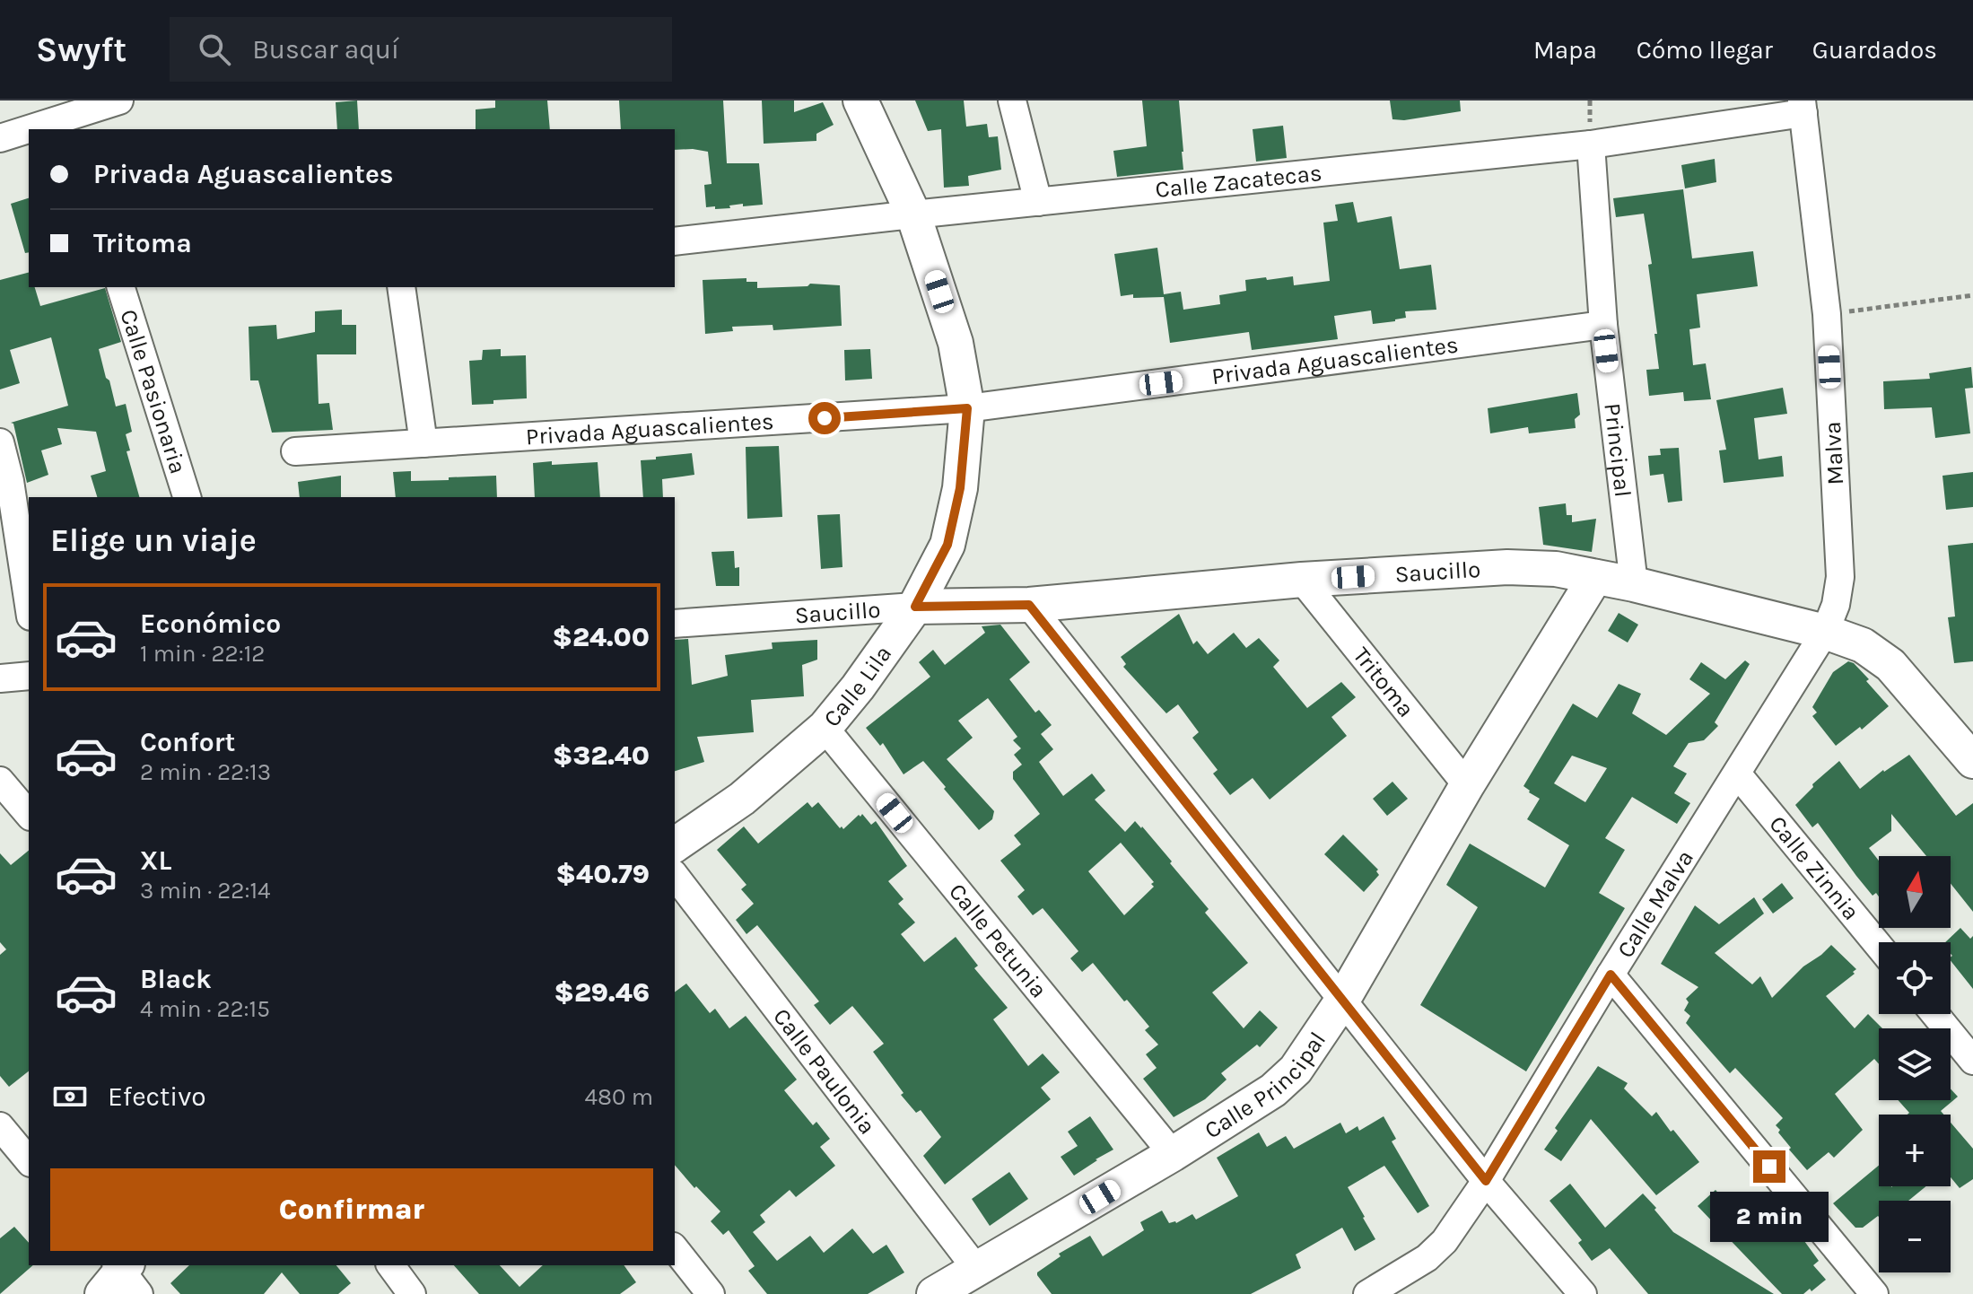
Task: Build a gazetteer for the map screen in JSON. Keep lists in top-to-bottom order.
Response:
{
  "streets": {
    "street": [
      "Calle Zacatecas",
      "Privada Aguascalientes",
      "Calle Pasionaria",
      "Principal",
      "Malva",
      "Saucillo",
      "Tritoma",
      "Calle Lila",
      "Calle Zinnia",
      "Calle Malva",
      "Calle Petunia",
      "Calle Paulonia",
      "Calle Principal"
    ]
  },
  "crossings": [
    ["Calle Zacatecas", "Principal"],
    ["Calle Zacatecas", "Malva"],
    ["Calle Zacatecas", "Calle Lila"],
    ["Privada Aguascalientes", "Principal"],
    ["Privada Aguascalientes", "Calle Lila"],
    ["Principal", "Saucillo"],
    ["Malva", "Saucillo"],
    ["Malva", "Calle Malva"],
    ["Saucillo", "Tritoma"],
    ["Saucillo", "Calle Lila"],
    ["Saucillo", "Calle Malva"],
    ["Saucillo", "Calle Principal"],
    ["Tritoma", "Calle Principal"],
    ["Calle Lila", "Calle Petunia"],
    ["Calle Zinnia", "Calle Malva"],
    ["Calle Petunia", "Calle Principal"],
    ["Calle Paulonia", "Calle Principal"]
  ],
  "north": "top",
  "page": {
    "header": "Swyft",
    "search": "Buscar aquí",
    "nav": ["Mapa", "Cómo llegar", "Guardados"],
    "banner": ["Privada Aguascalientes", "Tritoma"],
    "heading": "Elige un viaje",
    "list": [
      {
        "name": "Económico",
        "note": "1 min · 22:12",
        "value": "$24.00"
      },
      {
        "name": "Confort",
        "note": "2 min · 22:13",
        "value": "$32.40"
      },
      {
        "name": "XL",
        "note": "3 min · 22:14",
        "value": "$40.79"
      },
      {
        "name": "Black",
        "note": "4 min · 22:15",
        "value": "$29.46"
      }
    ],
    "map_buttons": ["+", "−"],
    "pay": ["Efectivo", "480 m"],
    "buttons": "Confirmar",
    "bubble": "2 min"
  }
}
